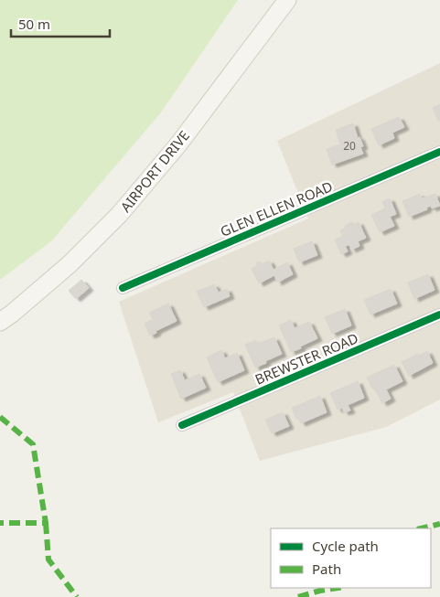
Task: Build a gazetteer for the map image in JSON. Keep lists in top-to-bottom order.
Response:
{
  "streets": {
    "main road": ["AIRPORT DRIVE"],
    "street": ["GLEN ELLEN ROAD", "BREWSTER ROAD"]
  },
  "house_numbers": ["20"],
  "legend": ["Cycle path", "Path"],
  "scale_bar": "50 m"
}
